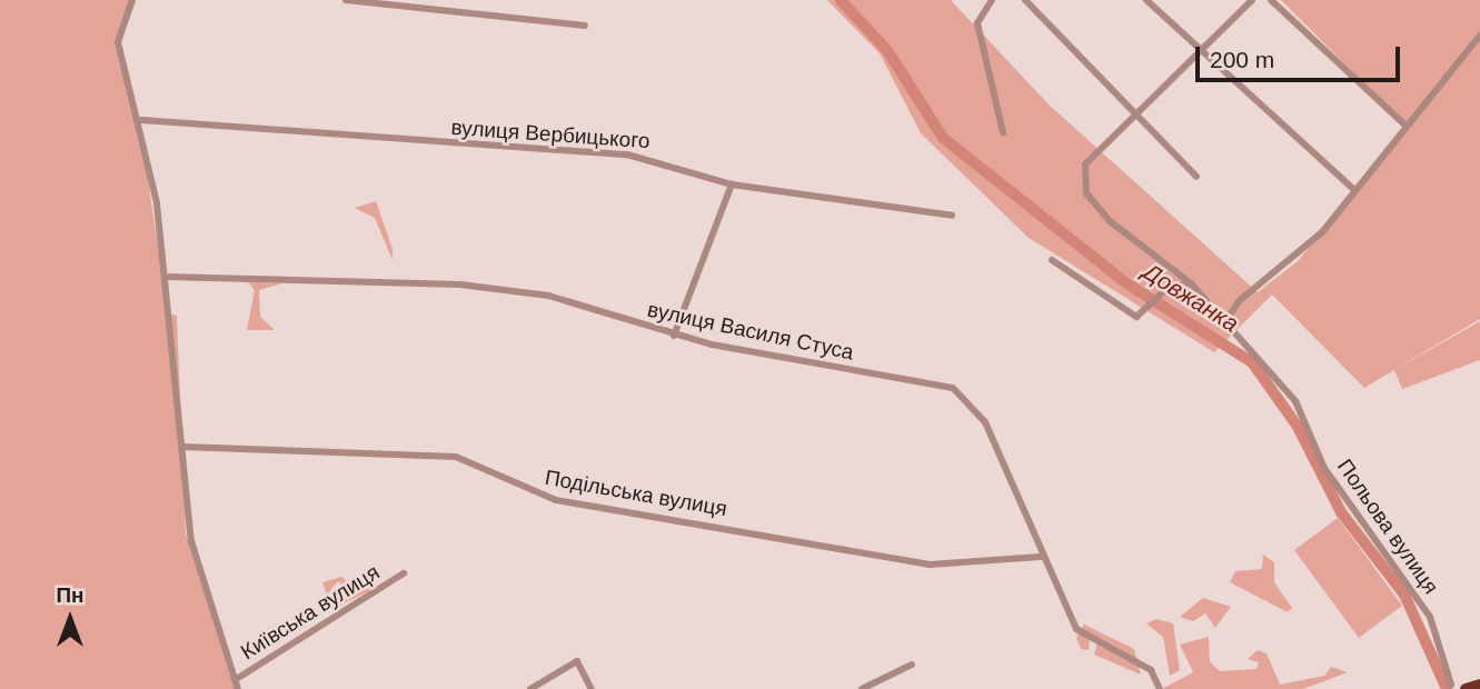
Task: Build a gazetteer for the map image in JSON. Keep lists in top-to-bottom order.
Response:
{
  "streets": {
    "street": [
      "вулиця Вербицького",
      "вулиця Василя Стуса",
      "Подільська вулиця",
      "Польова вулиця",
      "Київська вулиця"
    ]
  },
  "crossings": [
    ["вулиця Василя Стуса", "Подільська вулиця"]
  ],
  "water": ["Довжанка"],
  "scale_bar": "200 m",
  "north": "top"
}
